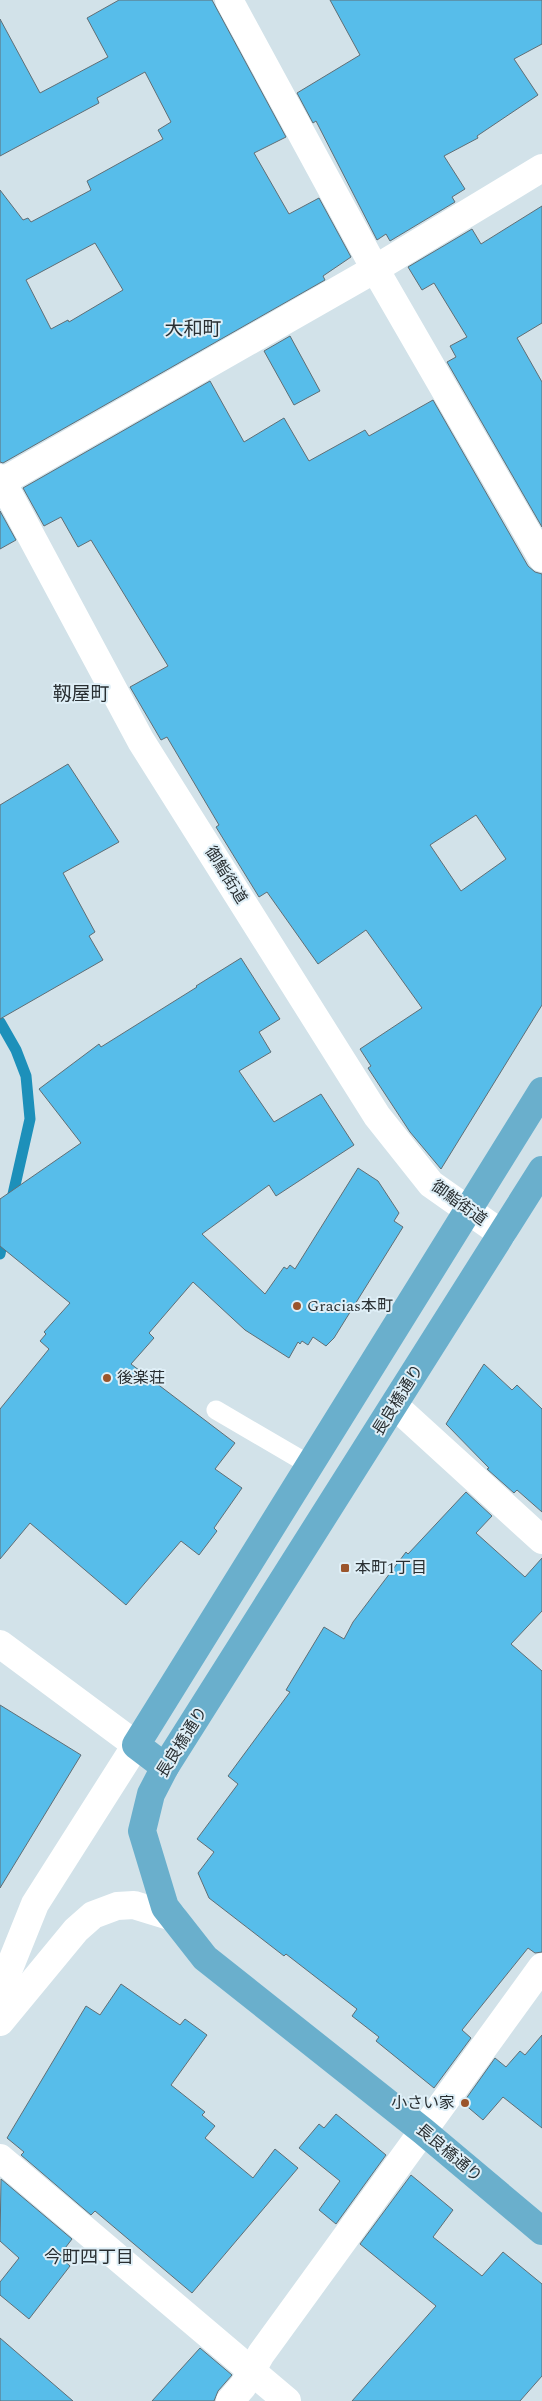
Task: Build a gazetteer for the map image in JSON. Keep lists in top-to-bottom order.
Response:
{
  "streets": {
    "highway": ["長良橋通り"],
    "street": ["御鮨街道"]
  },
  "crossings": [
    ["御鮨街道", "長良橋通り"]
  ],
  "districts": ["大和町", "靱屋町", "今町四丁目"],
  "places": {
    "other": ["Gracias本町", "後楽荘", "小さい家"],
    "transit": ["本町1丁目"]
  }
}
